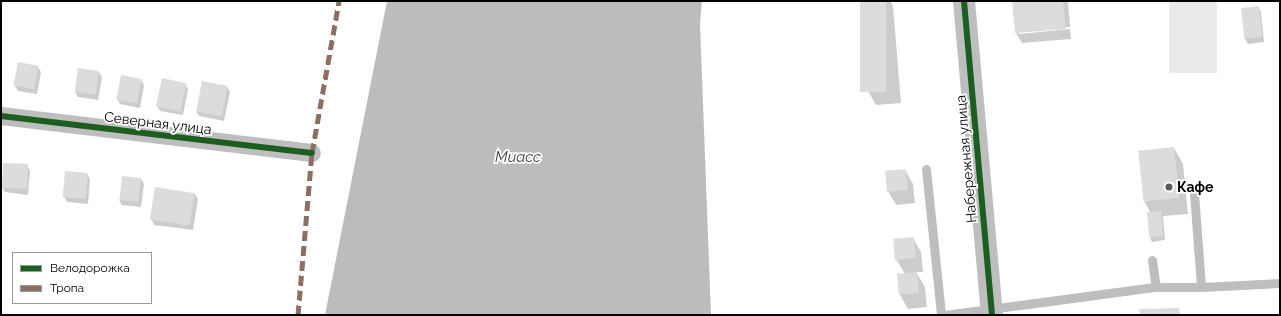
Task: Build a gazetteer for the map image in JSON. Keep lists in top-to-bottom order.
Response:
{
  "streets": {
    "street": ["Северная улица", "Набережная улица"]
  },
  "water": ["Миасс"],
  "places": ["Кафе"],
  "legend": ["Велодорожка", "Тропа"]
}
